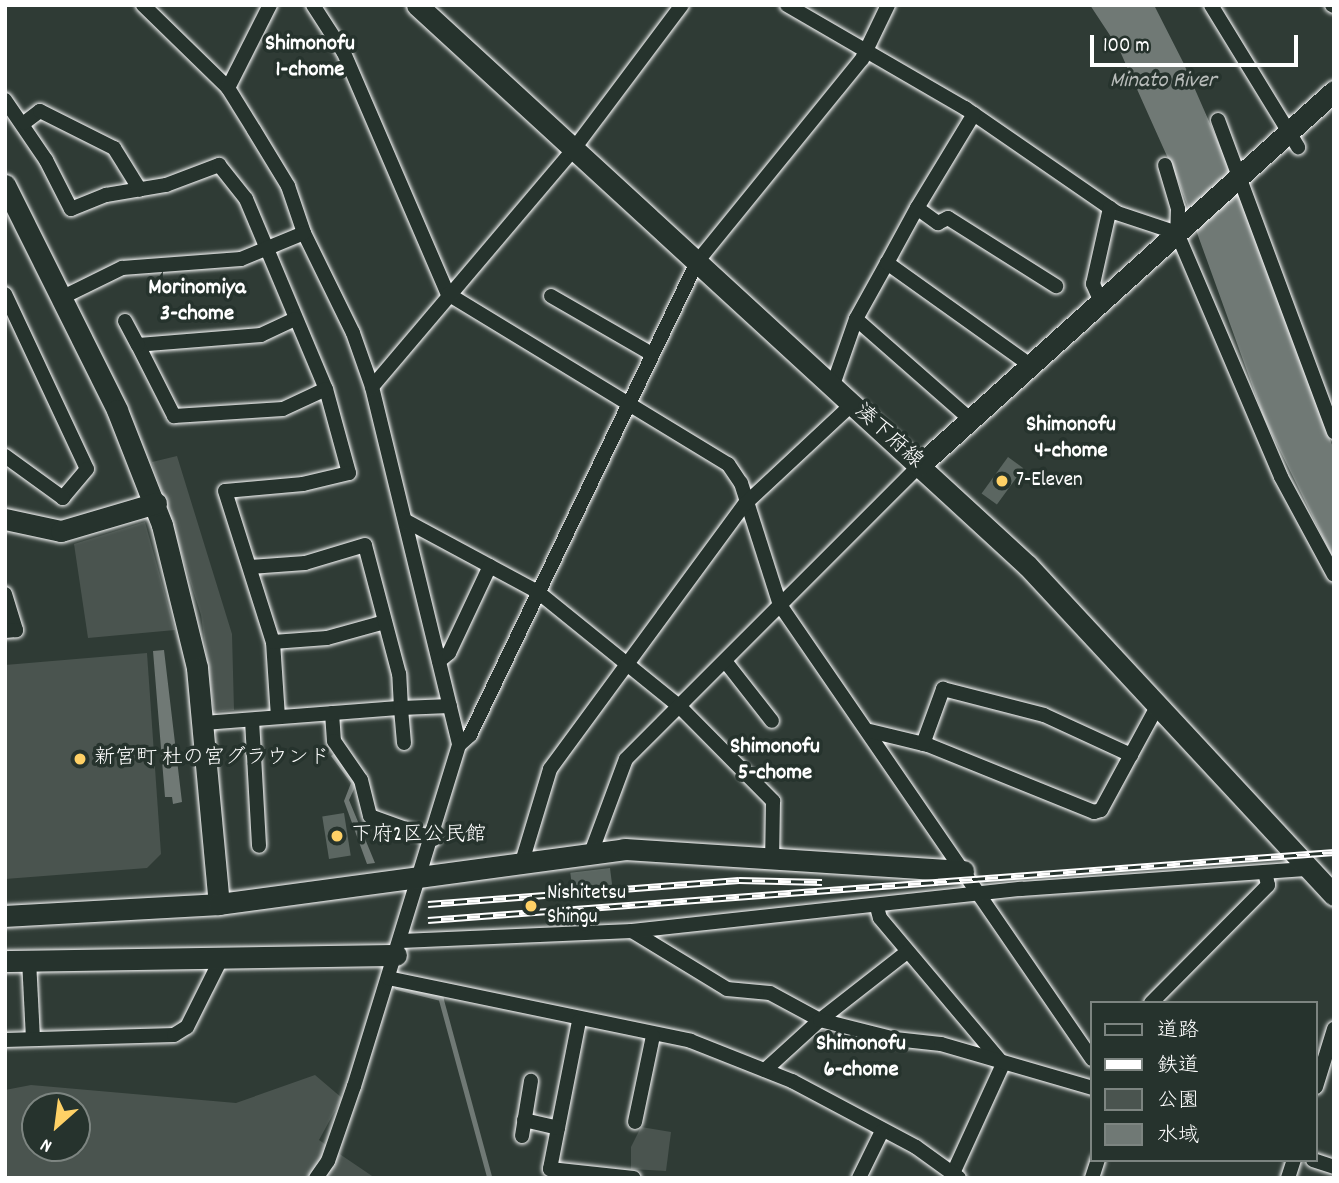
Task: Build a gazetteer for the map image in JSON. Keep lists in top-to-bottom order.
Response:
{
  "streets": {
    "street": ["湊下府線"]
  },
  "districts": [
    "Shimonofu 1-chome",
    "Morinomiya 3-chome",
    "Shimonofu 4-chome",
    "Shimonofu 5-chome",
    "Shimonofu 6-chome"
  ],
  "water": ["Minato River"],
  "places": [
    "7-Eleven",
    "新宮町 杜の宮グラウンド",
    "下府2区公民館",
    "Nishitetsu Shingu"
  ],
  "legend": [
    "道路",
    "鉄道",
    "公園",
    "水域"
  ],
  "scale_bar": "100 m",
  "north": "bottom left"
}
